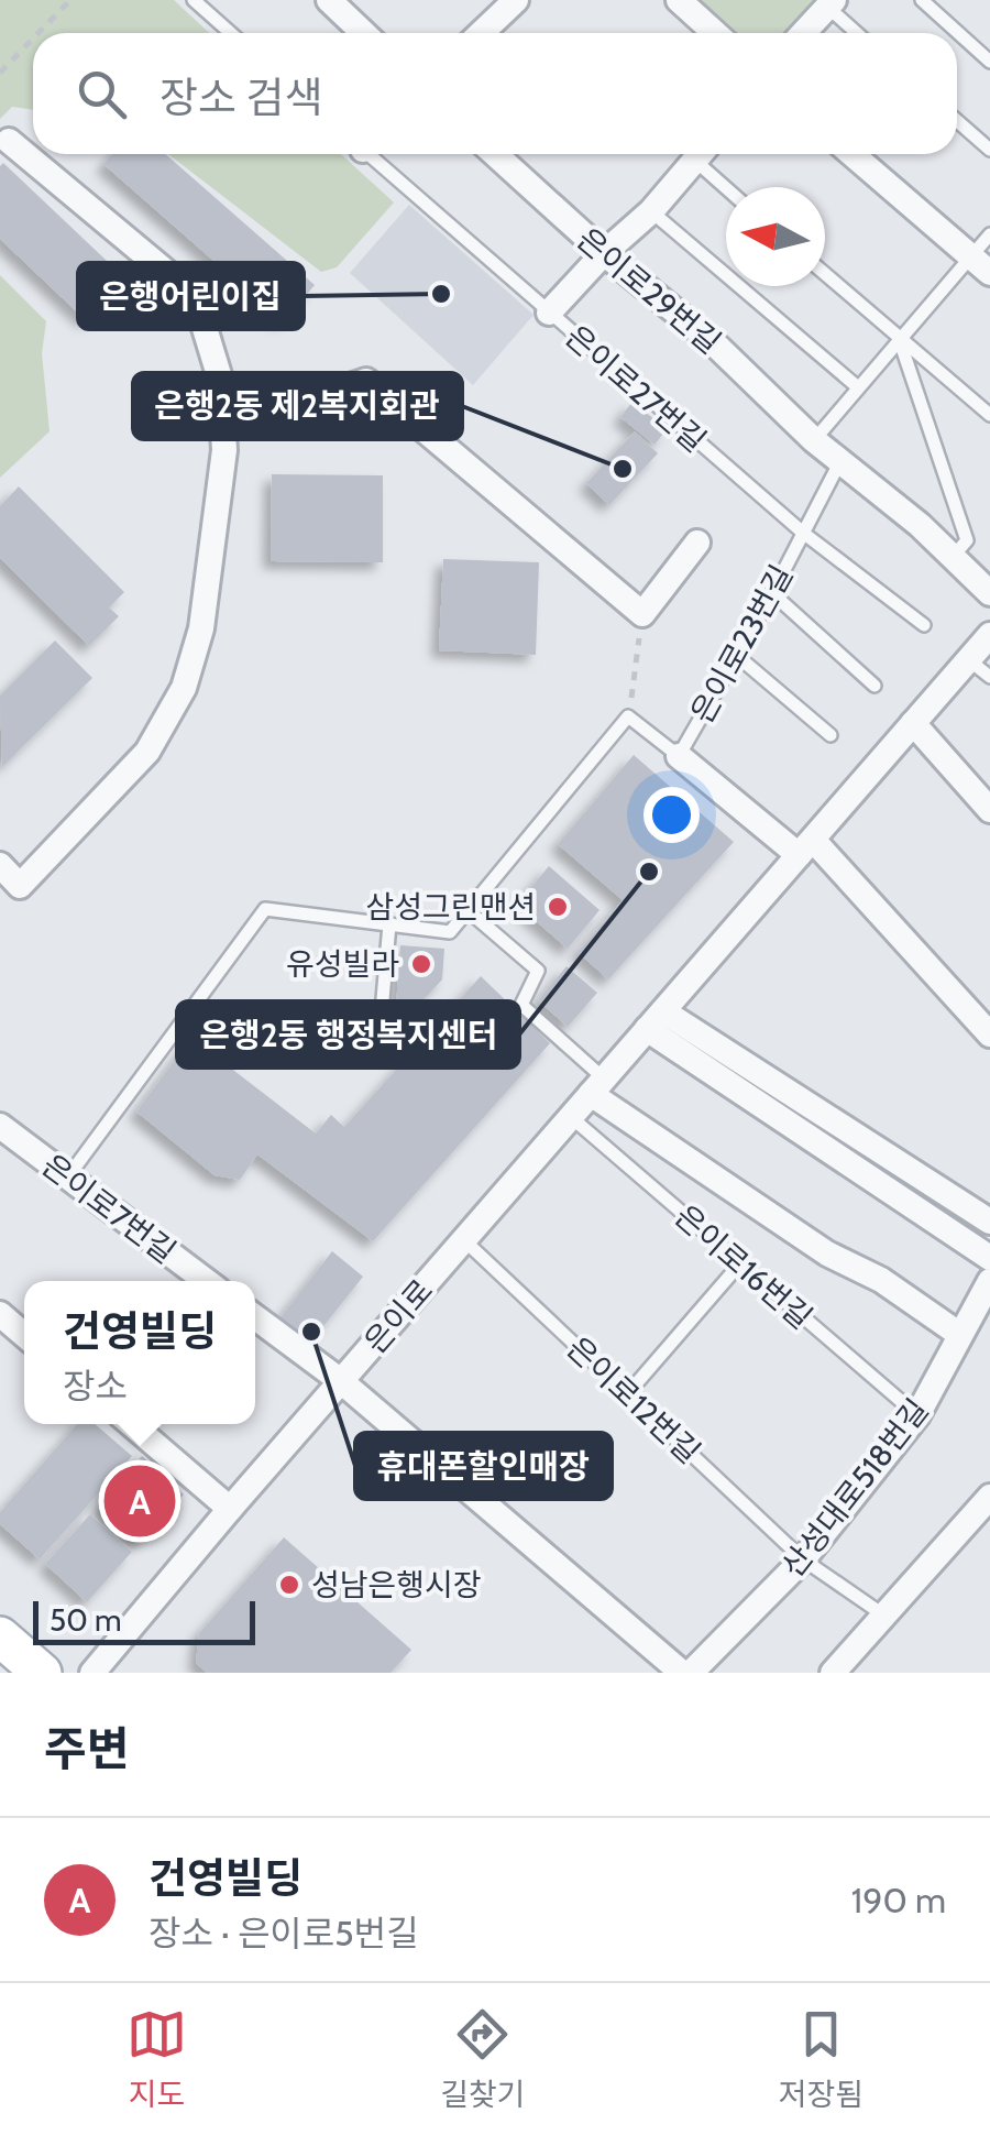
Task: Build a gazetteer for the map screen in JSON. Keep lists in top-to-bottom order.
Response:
{
  "streets": {
    "street": [
      "은이로29번길",
      "은이로23번길",
      "은이로7번길",
      "은이로",
      "산성대로518번길"
    ],
    "lane": ["은이로27번길", "은이로16번길", "은이로12번길"]
  },
  "crossings": [
    ["은이로29번길", "은이로23번길"],
    ["은이로27번길", "은이로23번길"],
    ["은이로23번길", "은이로"],
    ["은이로16번길", "은이로"],
    ["은이로16번길", "산성대로518번길"],
    ["은이로", "은이로12번길"],
    ["은이로12번길", "산성대로518번길"]
  ],
  "places": [
    "은행어린이집",
    "은행2동 제2복지회관",
    "은행2동 행정복지센터",
    "삼성그린맨션",
    "유성빌라",
    "휴대폰할인매장",
    "성남은행시장"
  ],
  "scale_bar": "50 m",
  "north": "left",
  "page": {
    "search": "장소 검색",
    "popup": ["건영빌딩", "장소"],
    "pins": "A",
    "scale": "50 m",
    "heading": "주변",
    "list": [
      {
        "mark": "A",
        "name": "건영빌딩",
        "note": "장소 · 은이로5번길",
        "value": "190 m"
      }
    ],
    "nav": ["지도", "길찾기", "저장됨"]
  }
}
